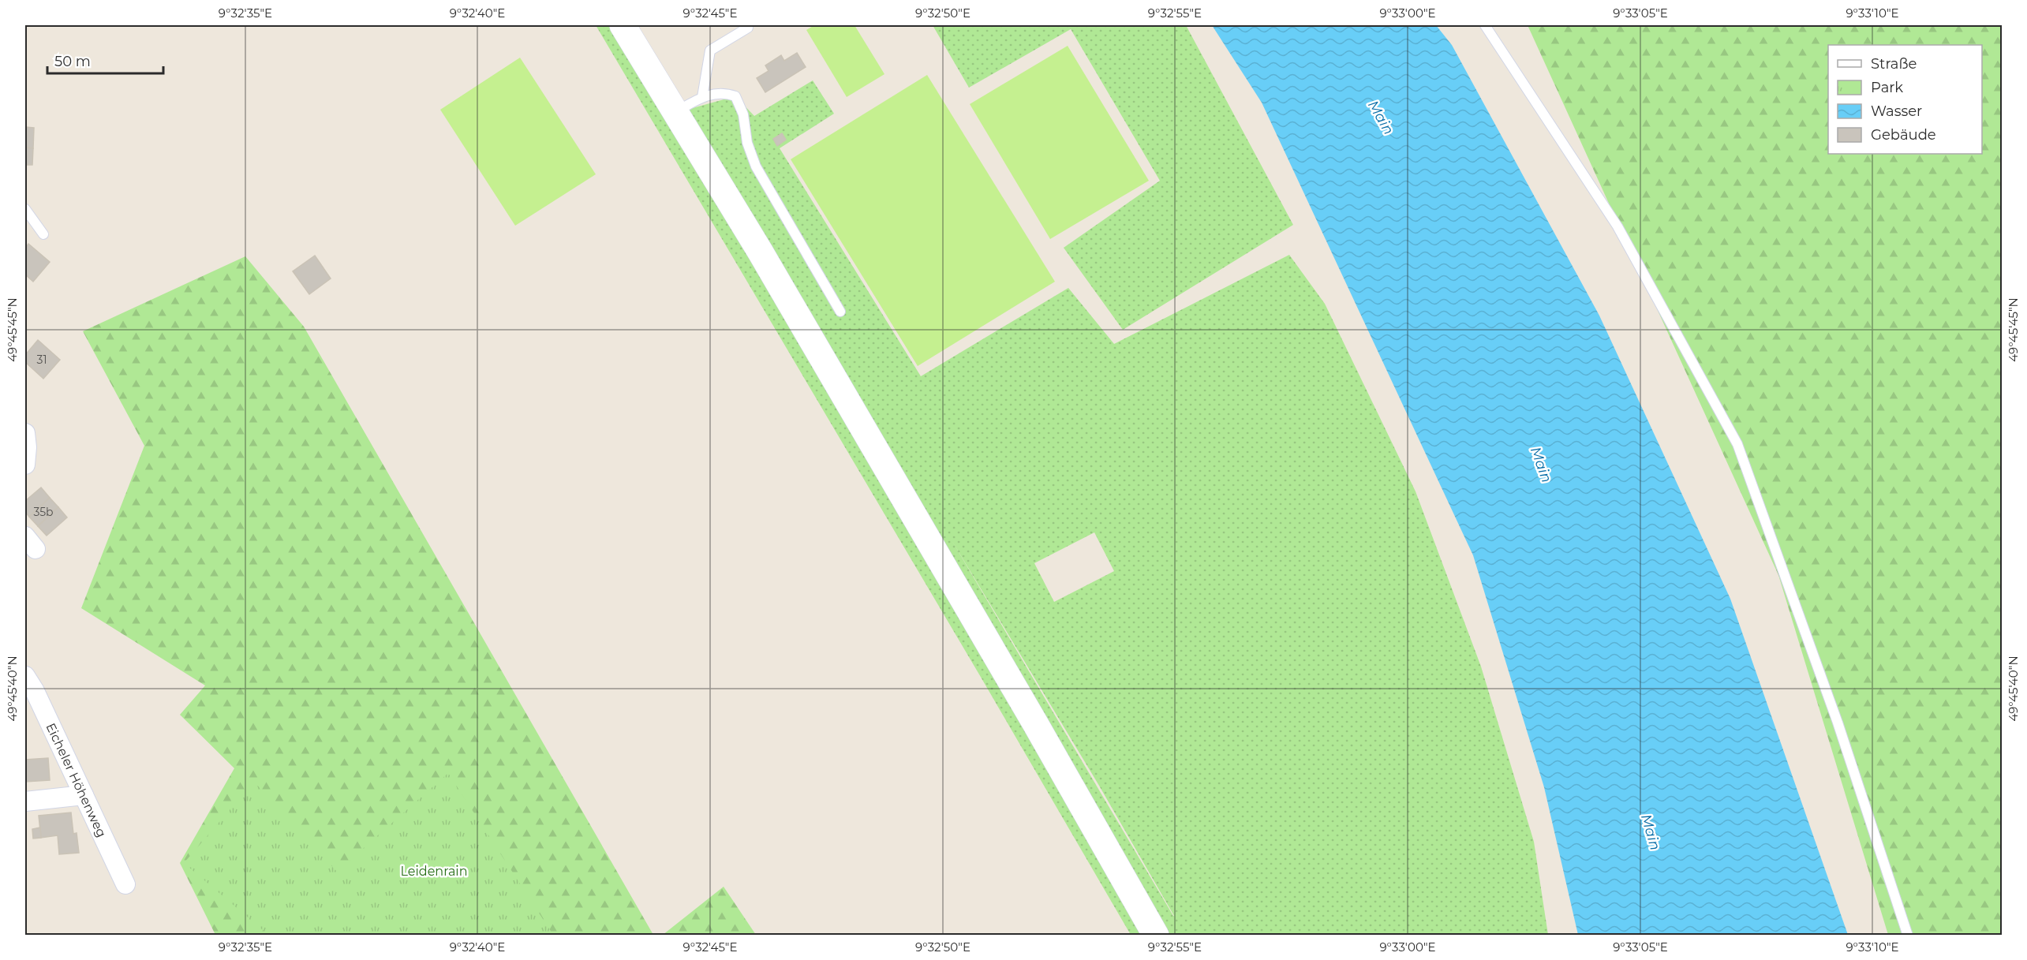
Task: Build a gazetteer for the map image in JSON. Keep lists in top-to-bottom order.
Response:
{
  "streets": {
    "street": ["Eicheler Höhenweg"]
  },
  "water": ["Main"],
  "parks": ["Leidenrain"],
  "house_numbers": ["31", "35b"],
  "legend": [
    "Straße",
    "Park",
    "Wasser",
    "Gebäude"
  ],
  "scale_bar": "50 m",
  "coordinates": [
    "9°32'35\"E",
    "9°32'40\"E",
    "9°32'45\"E",
    "9°32'50\"E",
    "9°32'55\"E",
    "9°33'00\"E",
    "9°33'05\"E",
    "9°33'10\"E",
    "49°45'45\"N",
    "49°45'40\"N"
  ]
}
